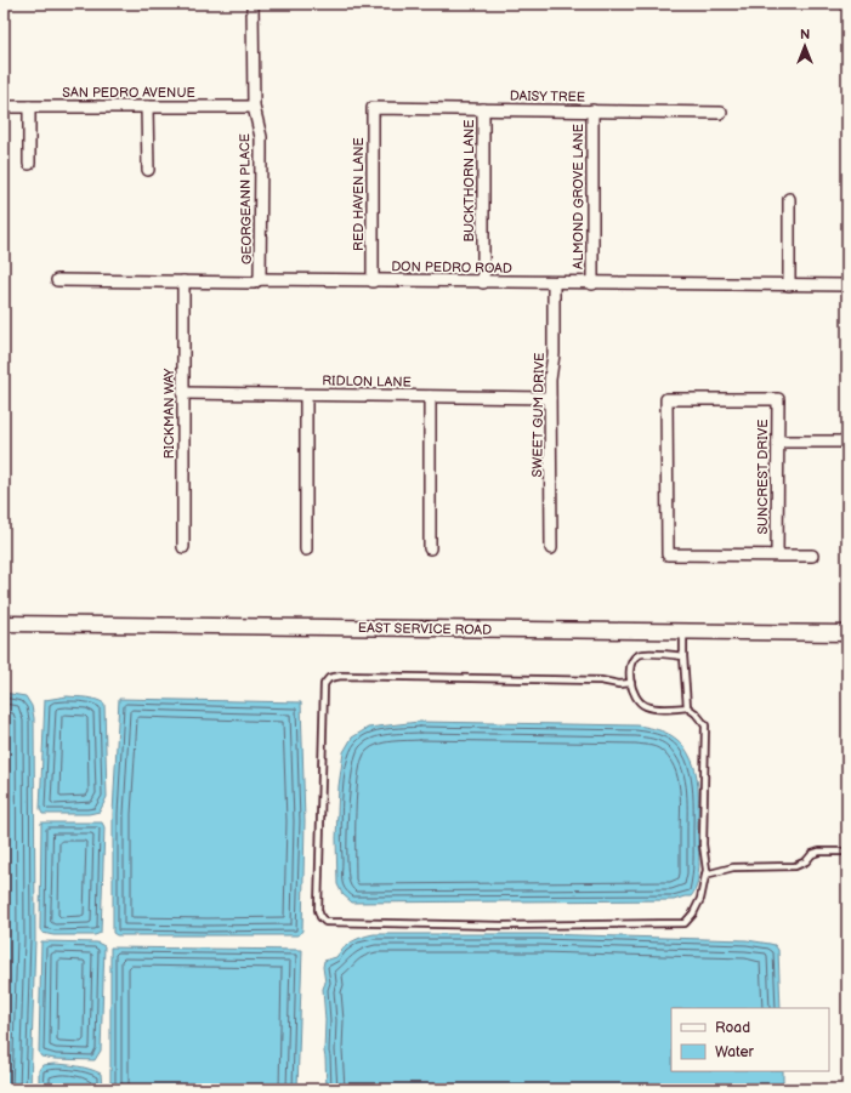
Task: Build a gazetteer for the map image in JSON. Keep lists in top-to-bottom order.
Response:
{
  "streets": {
    "street": [
      "SAN PEDRO AVENUE",
      "DAISY TREE",
      "BUCKTHORN LANE",
      "RED HAVEN LANE",
      "ALMOND GROVE LANE",
      "GEORGEANN PLACE",
      "DON PEDRO ROAD",
      "RIDLON LANE",
      "RICKMAN WAY",
      "SWEET GUM DRIVE",
      "SUNCREST DRIVE",
      "EAST SERVICE ROAD"
    ]
  },
  "crossings": [
    ["SAN PEDRO AVENUE", "GEORGEANN PLACE"],
    ["DAISY TREE", "BUCKTHORN LANE"],
    ["DAISY TREE", "RED HAVEN LANE"],
    ["DAISY TREE", "ALMOND GROVE LANE"],
    ["BUCKTHORN LANE", "DON PEDRO ROAD"],
    ["RED HAVEN LANE", "DON PEDRO ROAD"],
    ["ALMOND GROVE LANE", "DON PEDRO ROAD"],
    ["GEORGEANN PLACE", "DON PEDRO ROAD"],
    ["DON PEDRO ROAD", "RICKMAN WAY"],
    ["DON PEDRO ROAD", "SWEET GUM DRIVE"],
    ["RIDLON LANE", "RICKMAN WAY"],
    ["RIDLON LANE", "SWEET GUM DRIVE"]
  ],
  "legend": ["Road", "Water"],
  "north": "top"
}
